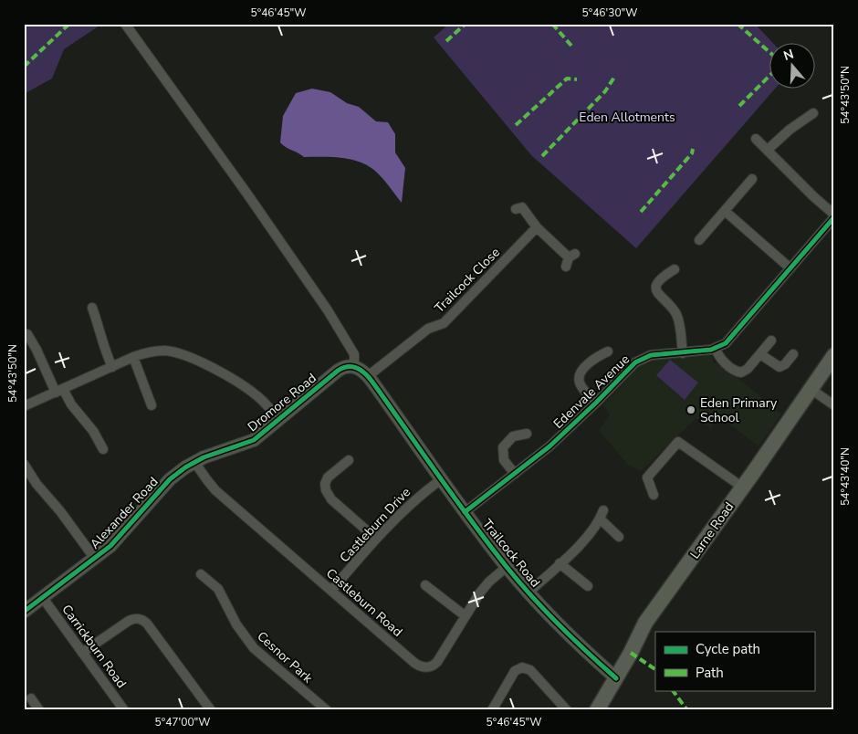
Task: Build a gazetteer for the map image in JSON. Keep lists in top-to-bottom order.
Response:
{
  "streets": {
    "main road": ["Larne Road"],
    "street": [
      "Trailcock Close",
      "Edenvale Avenue",
      "Dromore Road",
      "Alexander Road",
      "Castleburn Drive",
      "Trailcock Road",
      "Castleburn Road",
      "Carrickburn Road",
      "Cesnor Park"
    ]
  },
  "crossings": [
    ["Trailcock Close", "Trailcock Road"],
    ["Edenvale Avenue", "Trailcock Road"],
    ["Dromore Road", "Alexander Road"],
    ["Dromore Road", "Trailcock Road"],
    ["Dromore Road", "Castleburn Road"],
    ["Alexander Road", "Castleburn Road"],
    ["Alexander Road", "Carrickburn Road"],
    ["Castleburn Drive", "Trailcock Road"],
    ["Castleburn Drive", "Castleburn Road"],
    ["Larne Road", "Trailcock Road"],
    ["Trailcock Road", "Castleburn Road"]
  ],
  "parks": ["Eden Allotments"],
  "places": ["Eden Primary School"],
  "legend": ["Cycle path", "Path"],
  "north": "top",
  "coordinates": [
    "5°46'45\"W",
    "5°46'30\"W",
    "54°43'50\"N",
    "54°43'40\"N",
    "5°47'00\"W"
  ]
}
